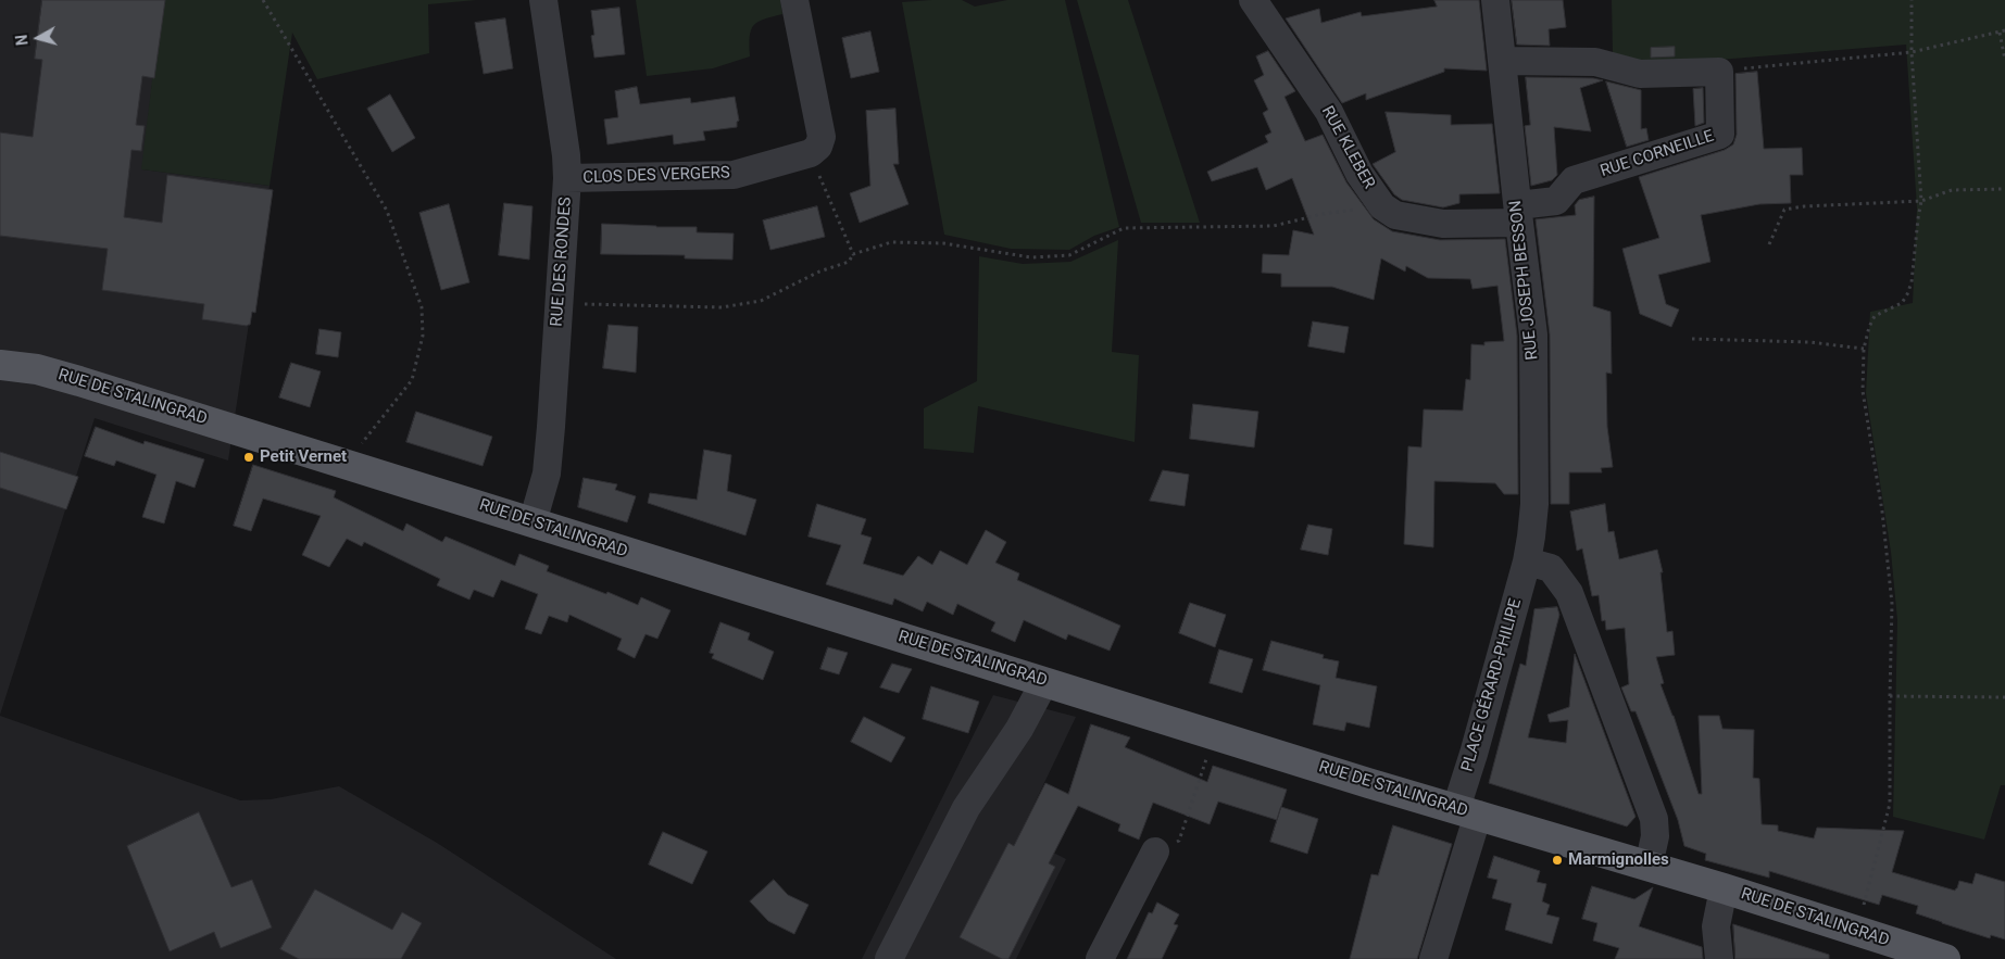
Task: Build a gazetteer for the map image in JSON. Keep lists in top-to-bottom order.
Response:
{
  "streets": {
    "main road": ["RUE DE STALINGRAD"],
    "street": [
      "RUE KLEBER",
      "RUE CORNEILLE",
      "CLOS DES VERGERS",
      "RUE DES RONDES",
      "RUE JOSEPH BESSON",
      "PLACE GÉRARD-PHILIPE"
    ]
  },
  "crossings": [
    ["RUE KLEBER", "RUE CORNEILLE"],
    ["RUE KLEBER", "RUE JOSEPH BESSON"],
    ["RUE CORNEILLE", "RUE JOSEPH BESSON"],
    ["CLOS DES VERGERS", "RUE DES RONDES"],
    ["RUE DES RONDES", "RUE DE STALINGRAD"],
    ["RUE JOSEPH BESSON", "PLACE GÉRARD-PHILIPE"],
    ["RUE DE STALINGRAD", "PLACE GÉRARD-PHILIPE"]
  ],
  "places": ["Petit Vernet", "Marmignolles"],
  "north": "left"
}
